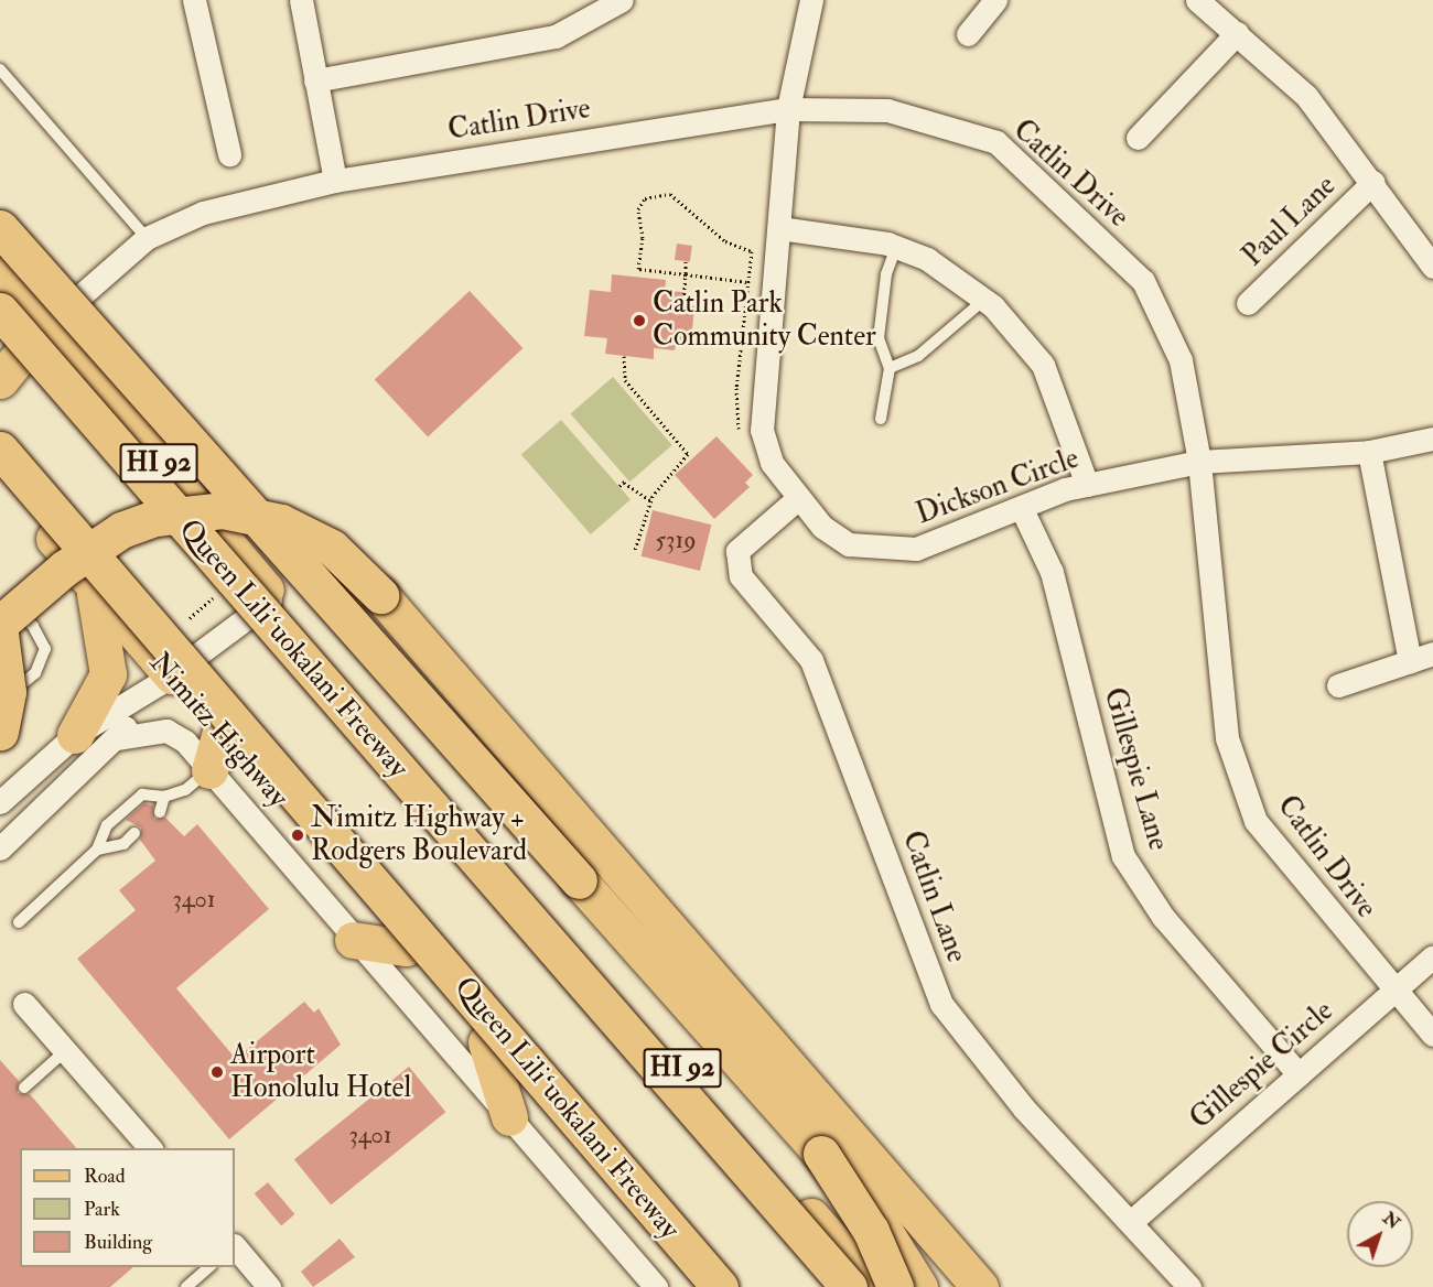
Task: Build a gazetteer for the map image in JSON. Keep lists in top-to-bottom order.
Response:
{
  "streets": {
    "main road": ["HI 92", "Queen Liliʻuokalani Freeway", "Nimitz Highway"],
    "street": [
      "Catlin Drive",
      "Paul Lane",
      "Dickson Circle",
      "Gillespie Lane",
      "Catlin Lane",
      "Gillespie Circle"
    ]
  },
  "crossings": [
    ["Catlin Drive", "HI 92"],
    ["Catlin Drive", "Dickson Circle"],
    ["Catlin Drive", "Gillespie Circle"],
    ["HI 92", "Queen Liliʻuokalani Freeway"],
    ["Dickson Circle", "Gillespie Lane"],
    ["Dickson Circle", "Catlin Lane"],
    ["Gillespie Lane", "Gillespie Circle"],
    ["Catlin Lane", "Gillespie Circle"]
  ],
  "places": ["Catlin Park Community Center", "Nimitz Highway + Rodgers Boulevard", "Airport Honolulu Hotel"],
  "house_numbers": ["5319", "3401", "3401"],
  "legend": ["Road", "Park", "Building"],
  "north": "top right"
}
